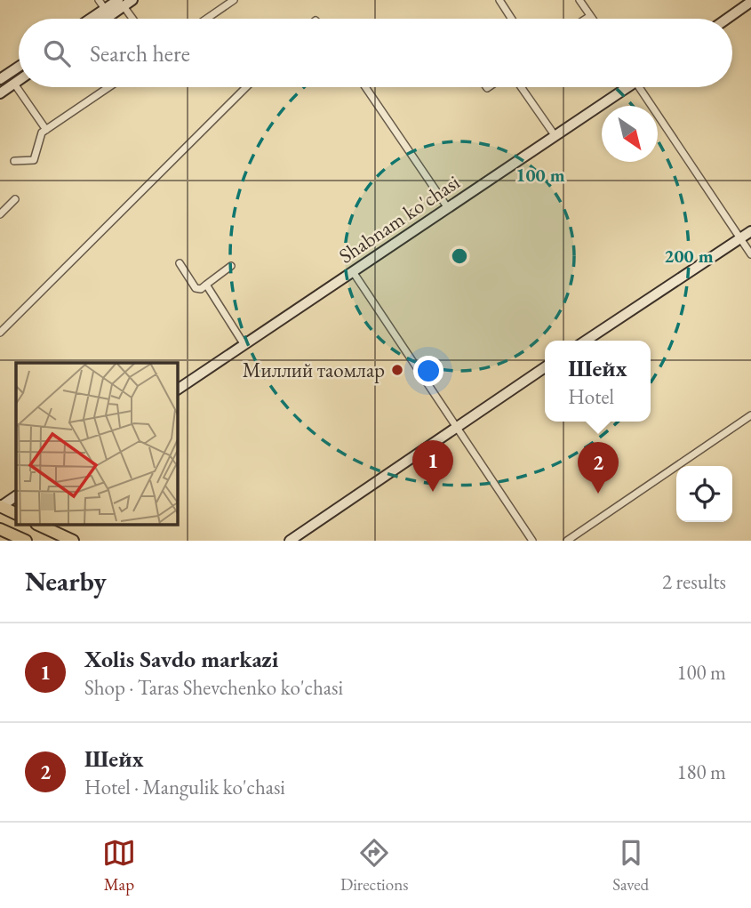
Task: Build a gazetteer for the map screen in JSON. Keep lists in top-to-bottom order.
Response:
{
  "streets": {
    "street": ["Shabnam ko'chasi"]
  },
  "places": ["Миллий таомлар"],
  "north": "bottom right",
  "page": {
    "search": "Search here",
    "popup": ["Шейх", "Hotel"],
    "pins": ["1", "2"],
    "heading": ["Nearby", "2 results"],
    "list": [
      {
        "mark": "1",
        "name": "Xolis Savdo markazi",
        "note": "Shop · Taras Shevchenko ko'chasi",
        "value": "100 m"
      },
      {
        "mark": "2",
        "name": "Шейх",
        "note": "Hotel · Mangulik ko'chasi",
        "value": "180 m"
      }
    ],
    "nav": ["Map", "Directions", "Saved"]
  },
  "rings": ["100 m", "200 m"]
}
